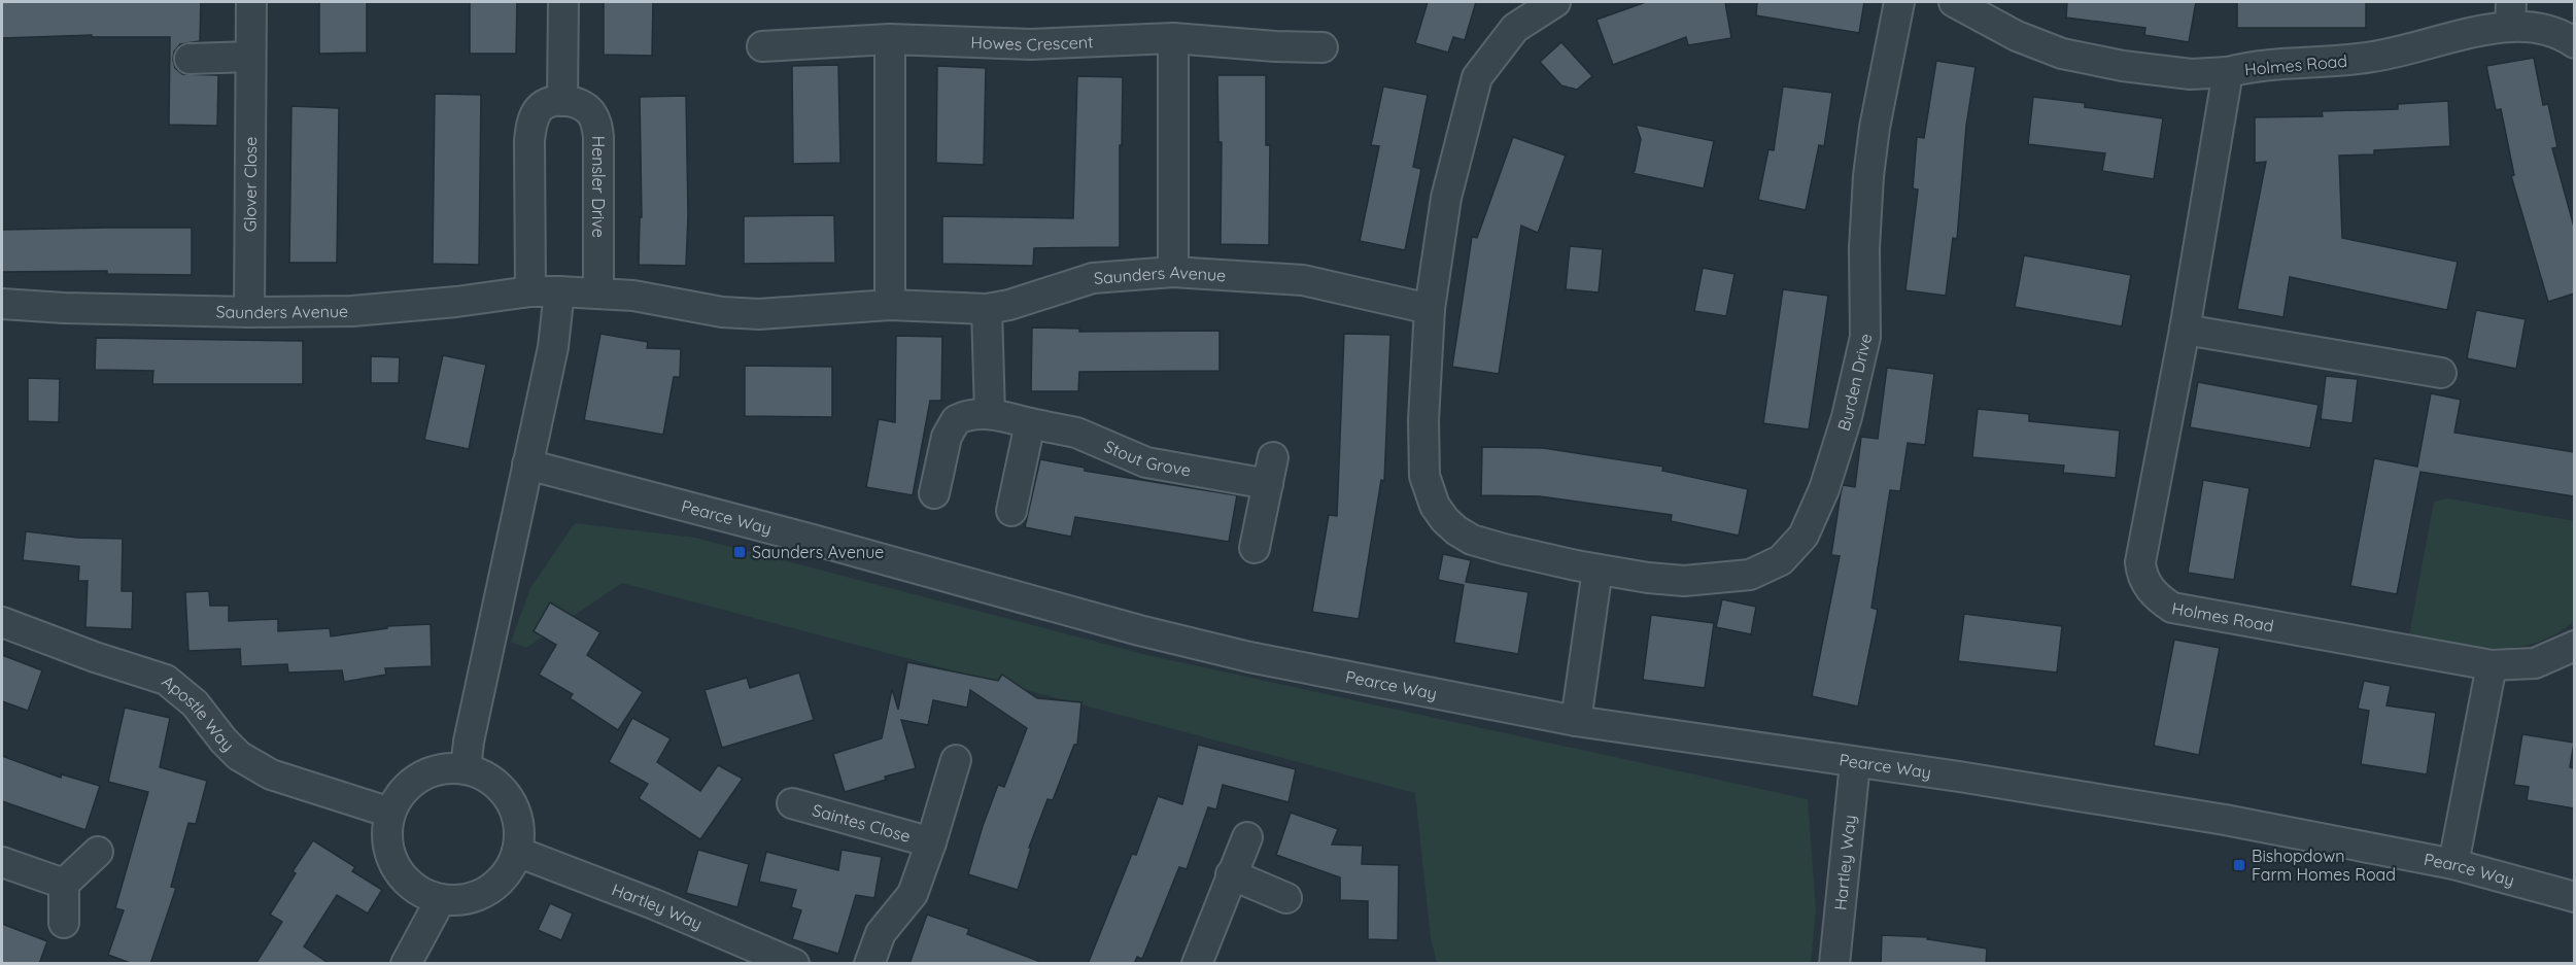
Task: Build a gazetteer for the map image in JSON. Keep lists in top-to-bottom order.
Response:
{
  "streets": {
    "street": [
      "Howes Crescent",
      "Holmes Road",
      "Glover Close",
      "Hensler Drive",
      "Saunders Avenue",
      "Burden Drive",
      "Stout Grove",
      "Pearce Way",
      "Apostle Way",
      "Saintes Close",
      "Hartley Way"
    ]
  },
  "crossings": [
    ["Glover Close", "Saunders Avenue"],
    ["Hensler Drive", "Saunders Avenue"],
    ["Saunders Avenue", "Burden Drive"],
    ["Pearce Way", "Hartley Way"],
    ["Apostle Way", "Hartley Way"]
  ],
  "places": {
    "transit": ["Saunders Avenue", "Bishopdown Farm Homes Road"]
  }
}
